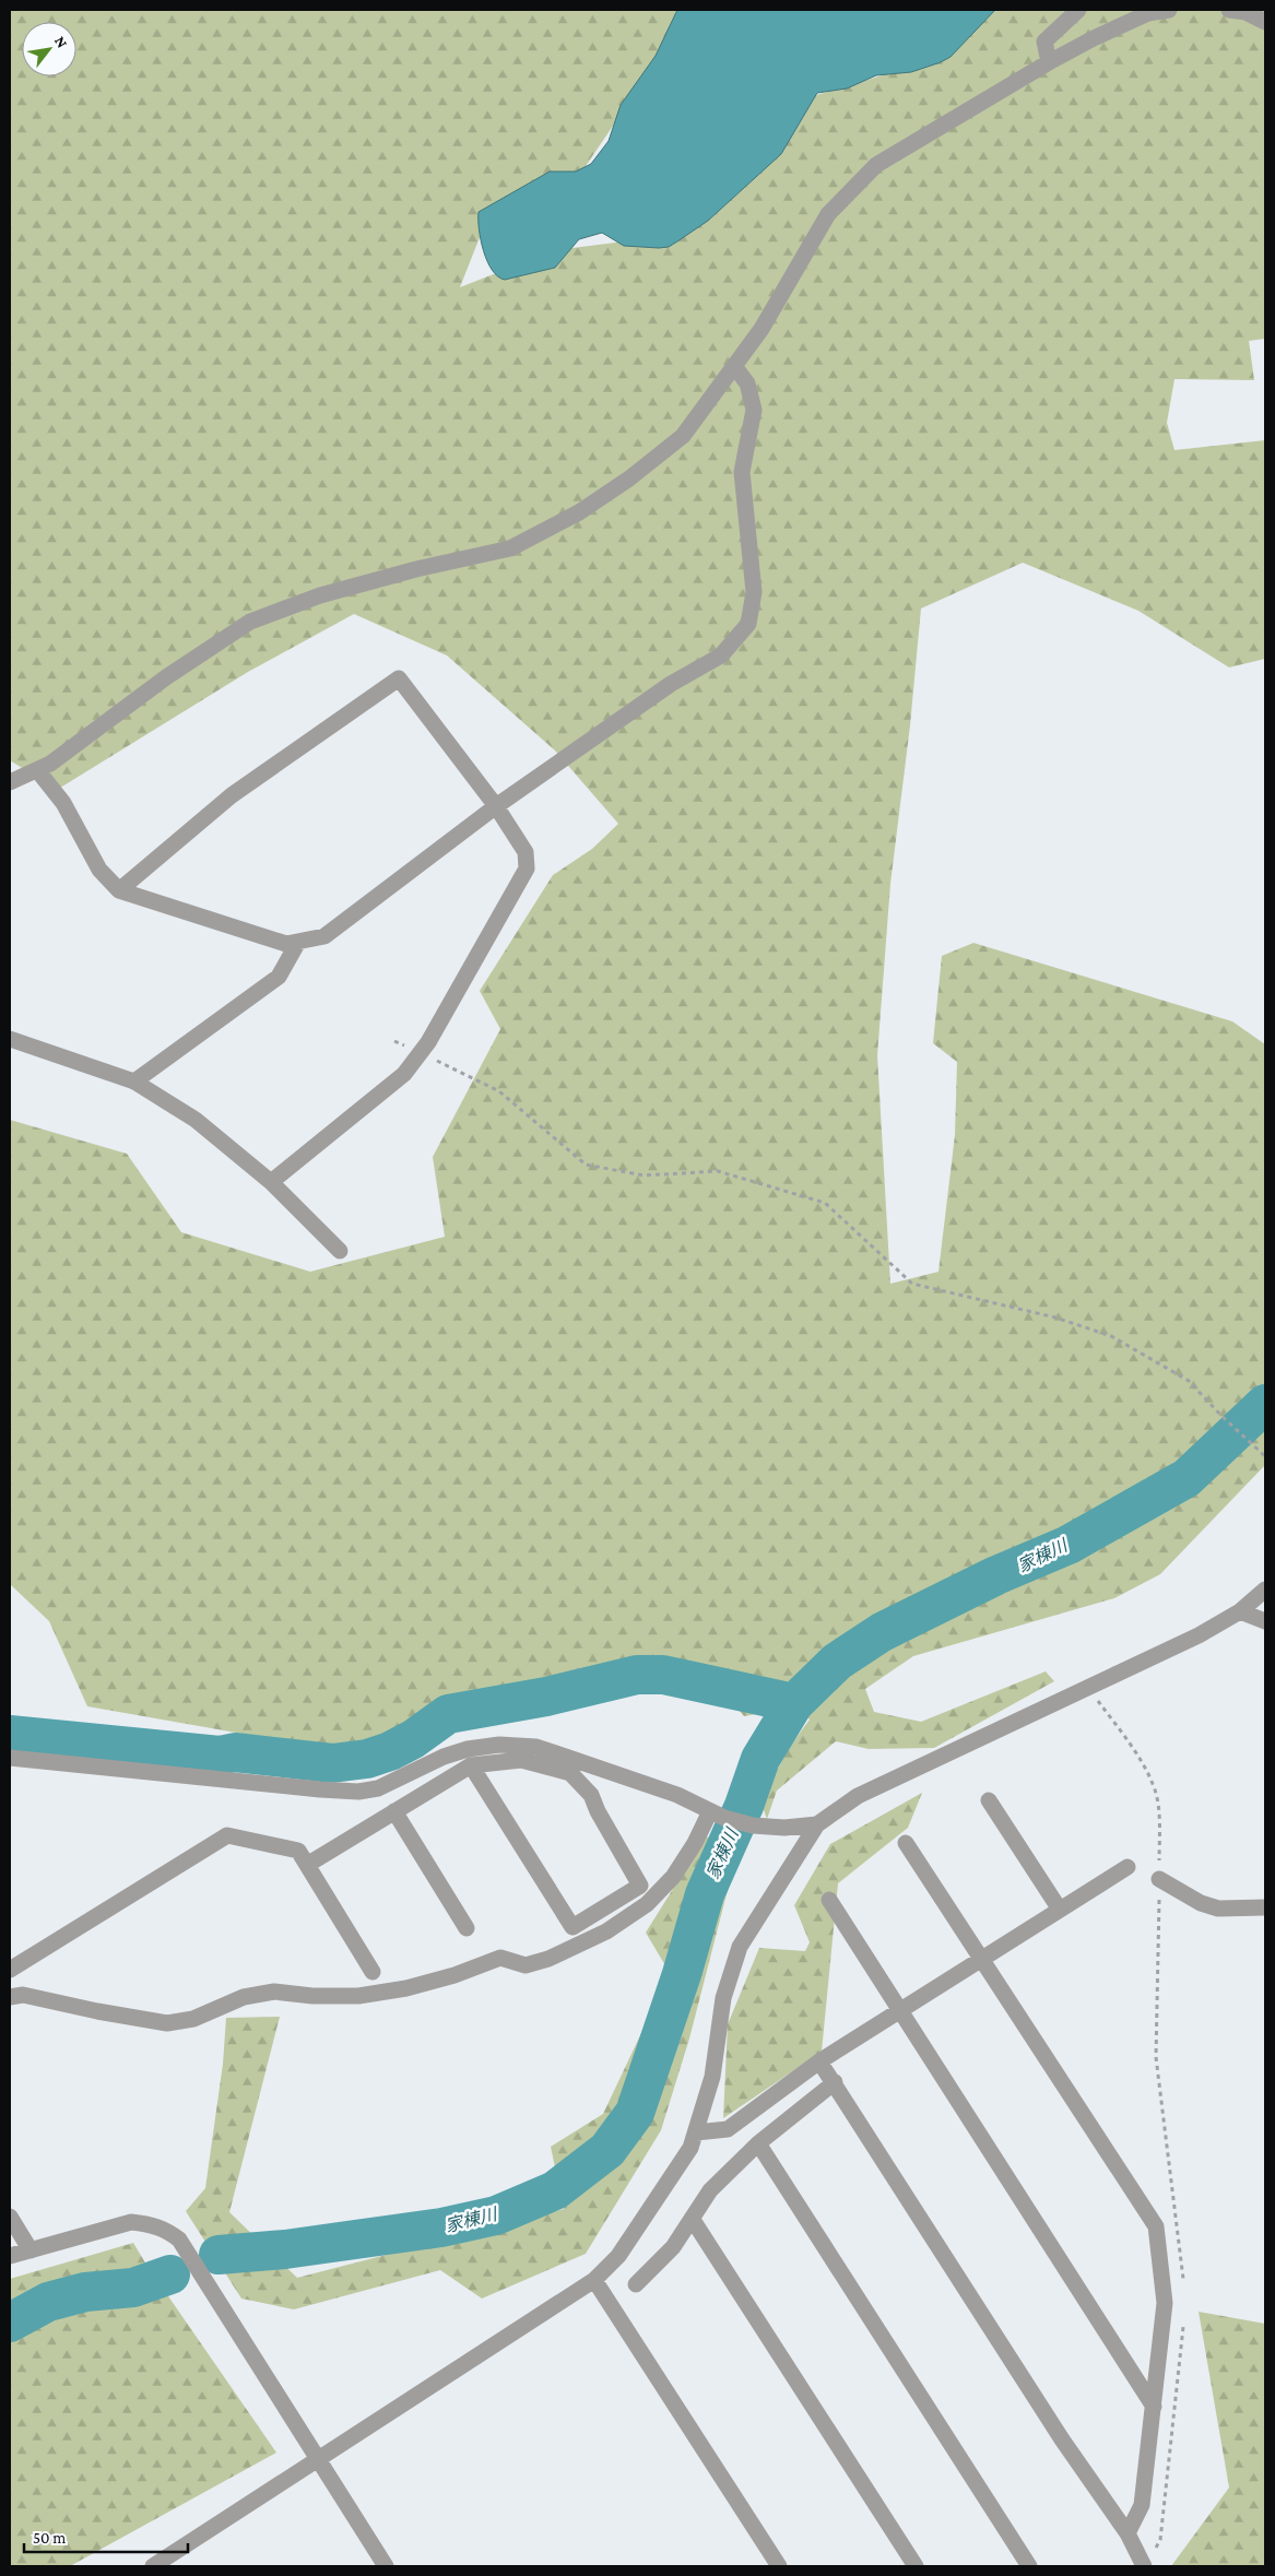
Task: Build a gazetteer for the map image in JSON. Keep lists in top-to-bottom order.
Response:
{
  "water": ["家棟川"],
  "scale_bar": "50 m",
  "north": "top right"
}
